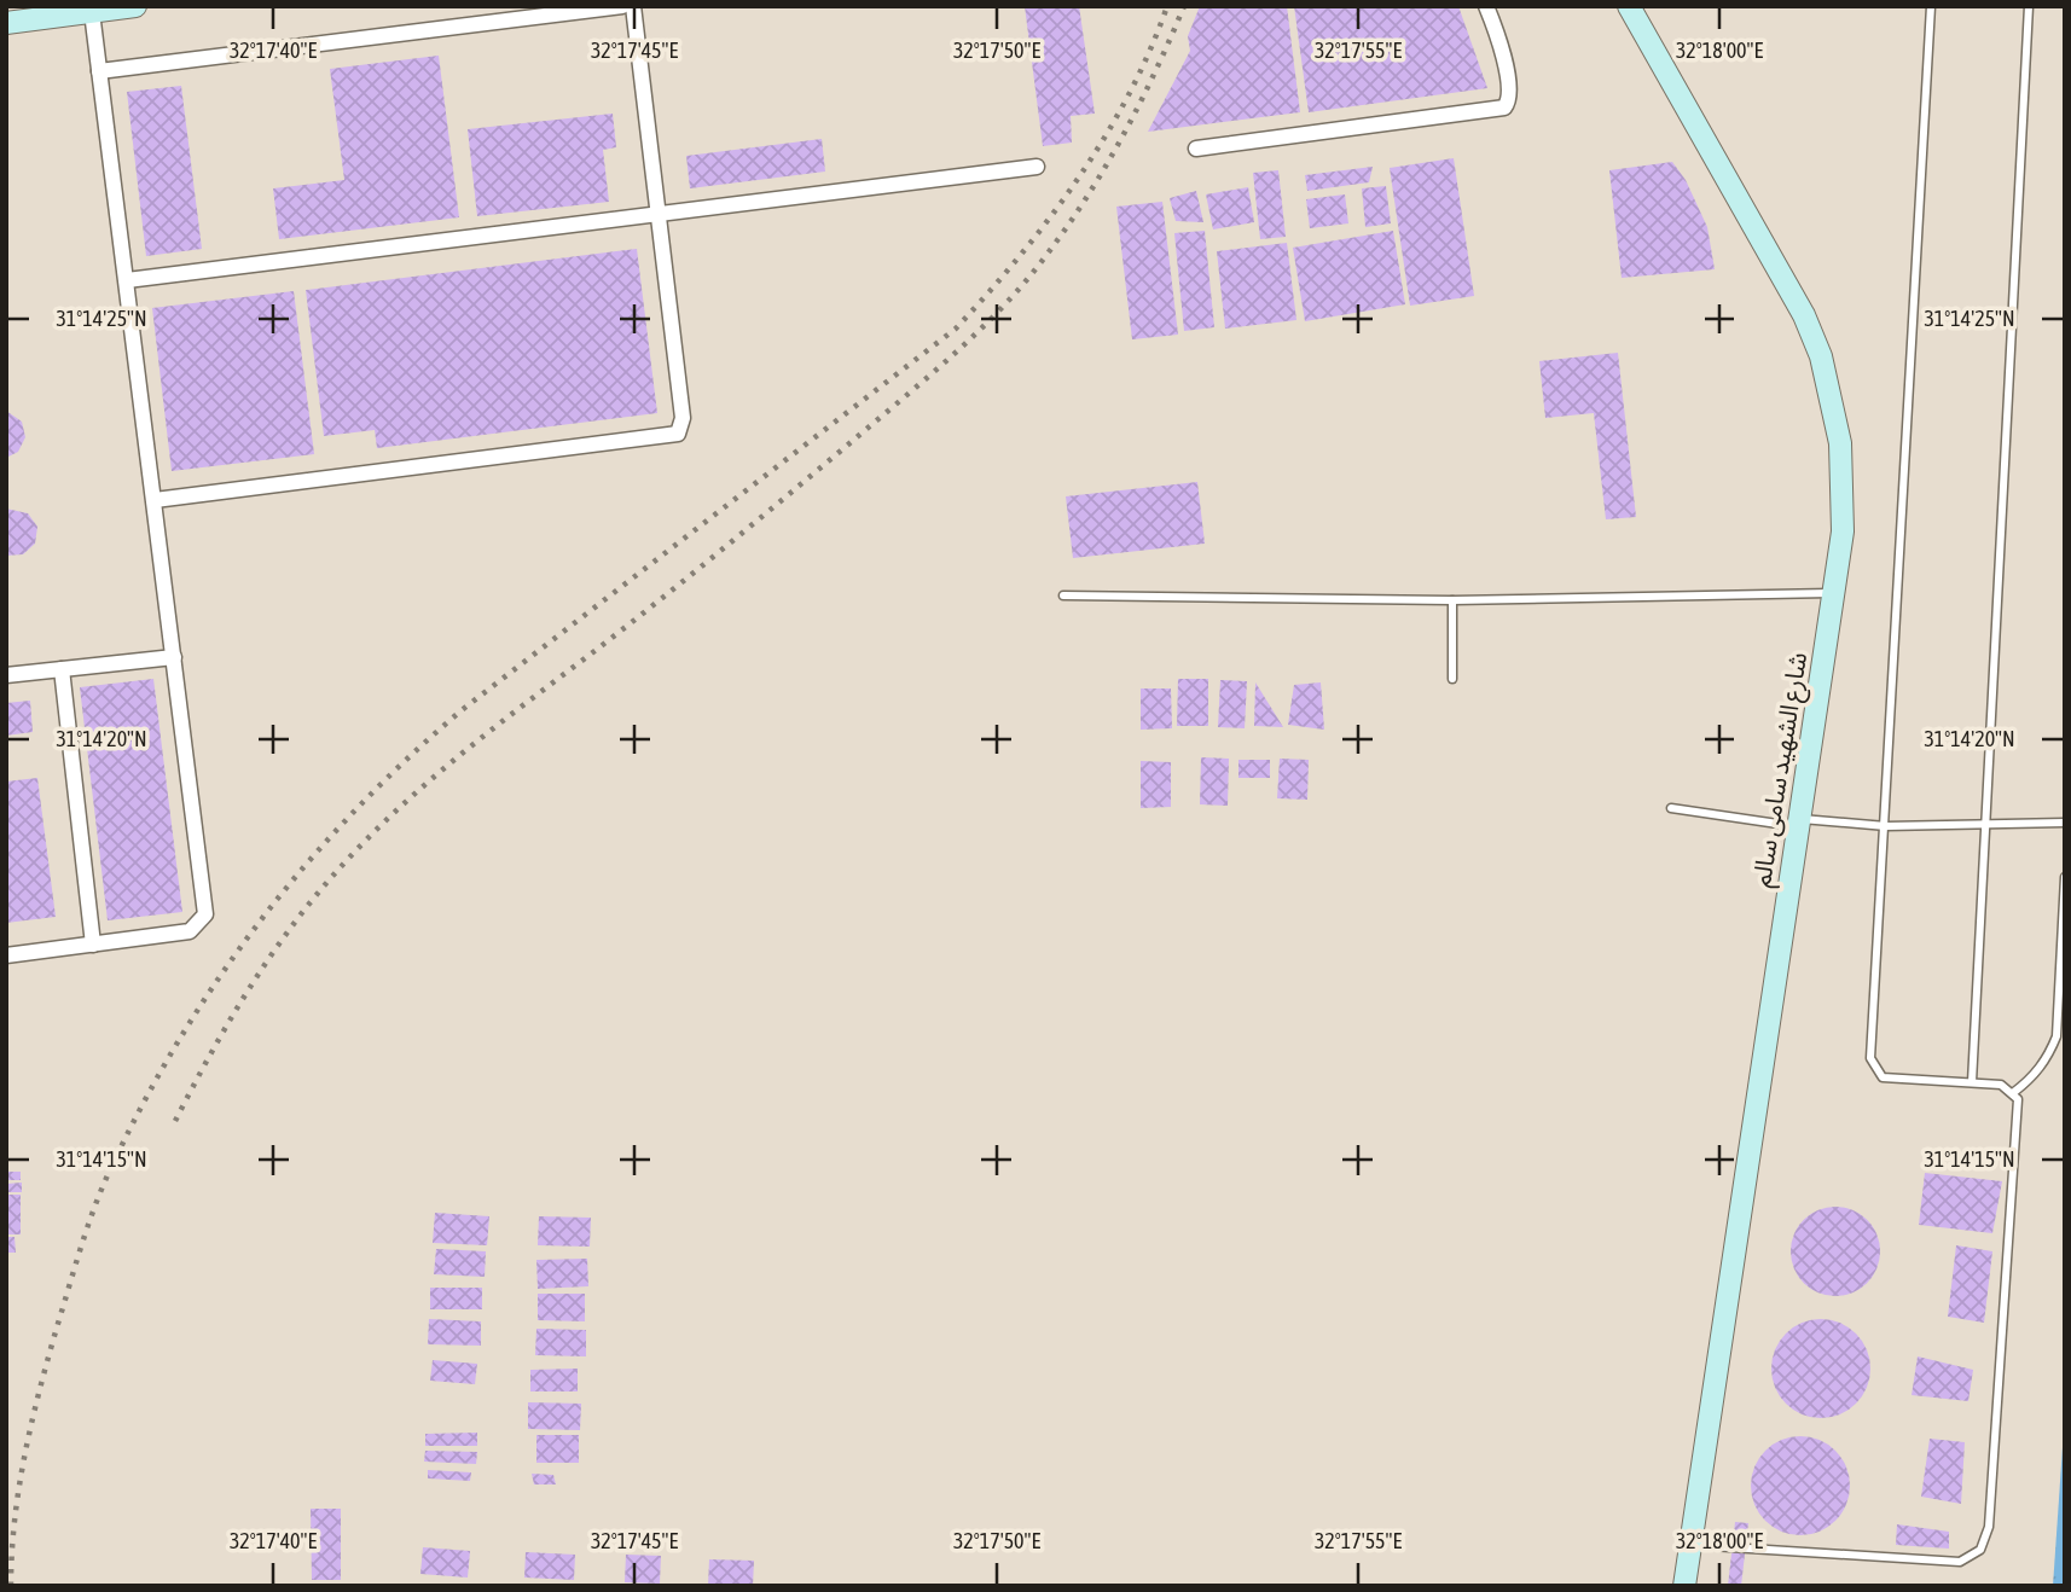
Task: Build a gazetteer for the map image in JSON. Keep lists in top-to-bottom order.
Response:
{
  "streets": {
    "main road": ["شارع الشهيد سامى سالم"]
  },
  "coordinates": [
    "32°17'40\"E",
    "32°17'45\"E",
    "32°17'50\"E",
    "32°17'55\"E",
    "32°18'00\"E",
    "31°14'25\"N",
    "31°14'20\"N",
    "31°14'15\"N"
  ]
}
